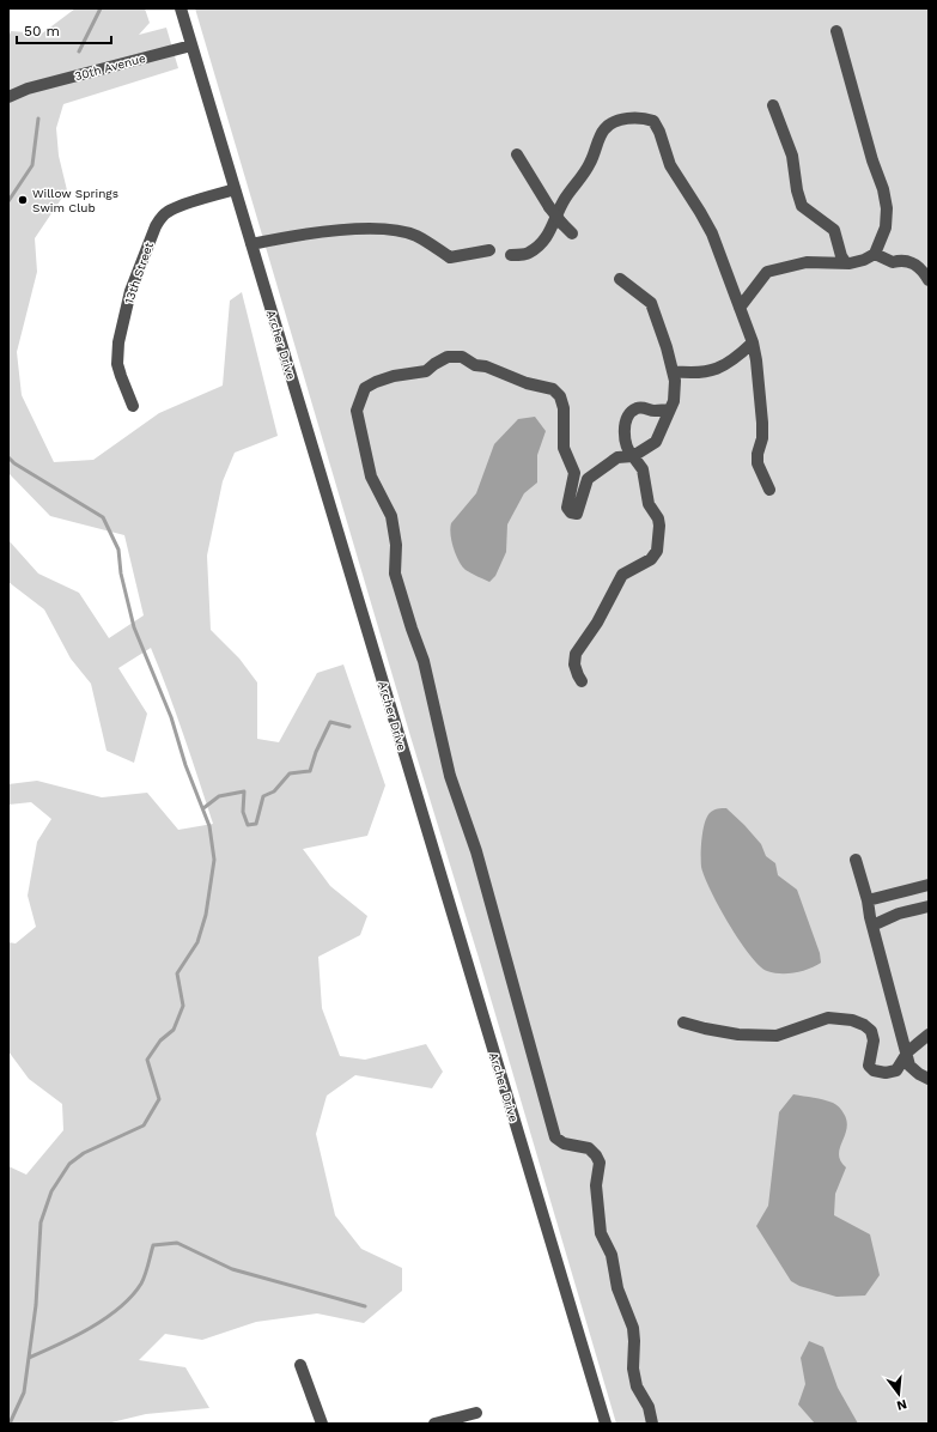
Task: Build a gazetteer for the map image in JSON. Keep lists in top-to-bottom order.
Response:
{
  "streets": {
    "street": ["30th Avenue", "13th Street", "Archer Drive"]
  },
  "crossings": [
    ["30th Avenue", "Archer Drive"],
    ["13th Street", "Archer Drive"]
  ],
  "places": ["Willow Springs Swim Club"],
  "scale_bar": "50 m",
  "north": "bottom"
}
